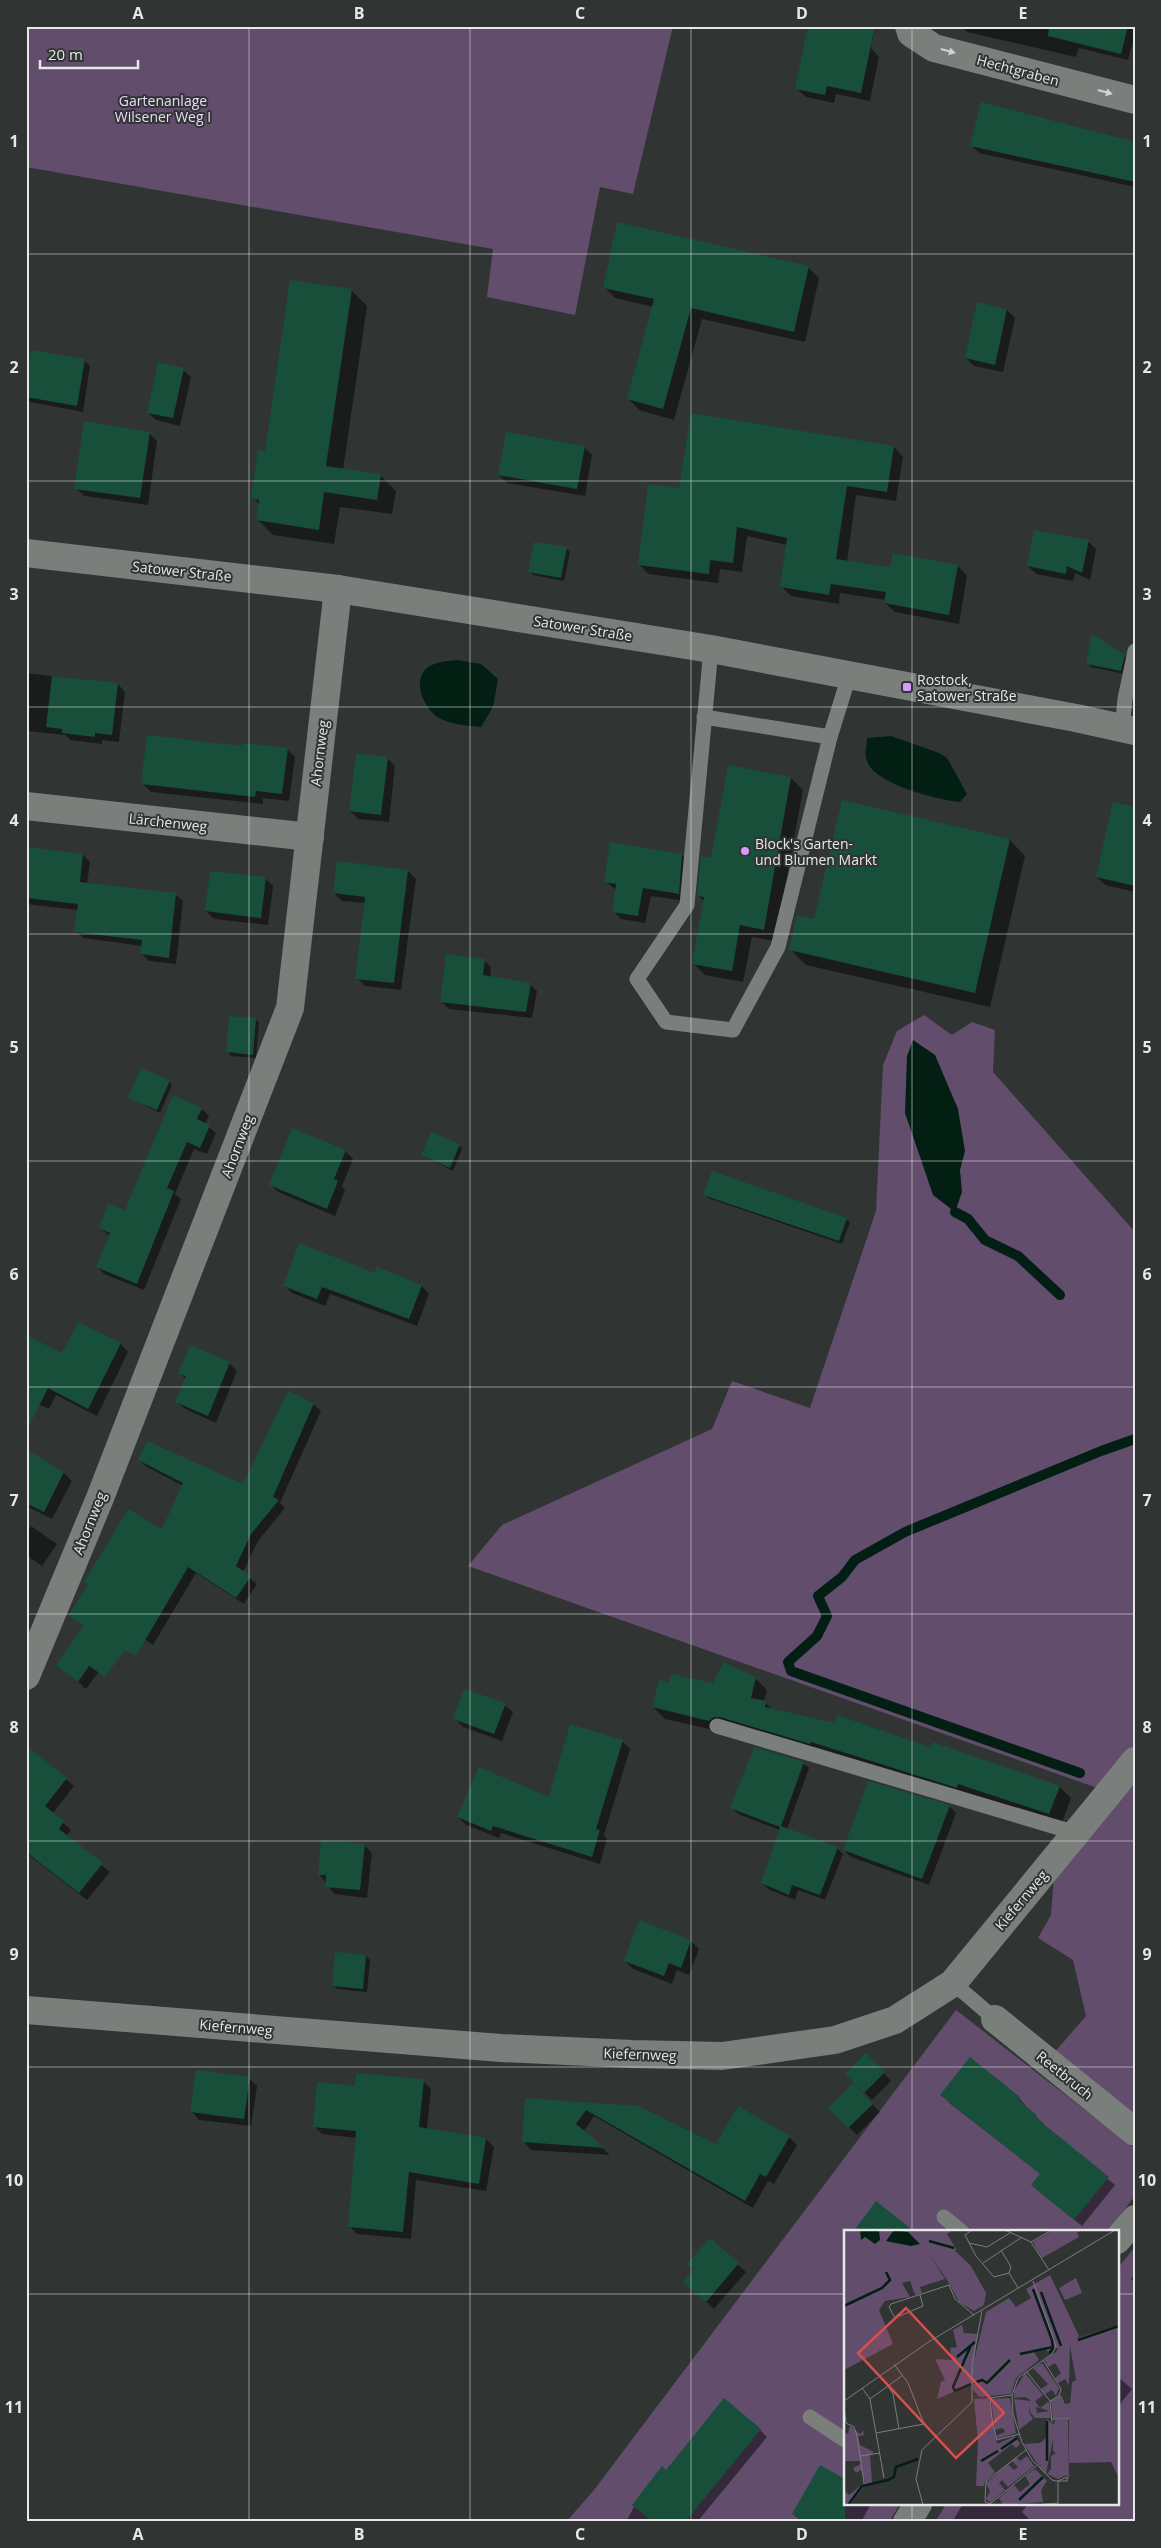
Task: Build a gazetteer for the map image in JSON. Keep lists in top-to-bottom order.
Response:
{
  "streets": {
    "street": [
      "Hechtgraben",
      "Satower Straße",
      "Ahornweg",
      "Lärchenweg",
      "Kiefernweg",
      "Reetbruch"
    ]
  },
  "crossings": [
    ["Satower Straße", "Ahornweg"],
    ["Ahornweg", "Lärchenweg"]
  ],
  "one_way": ["Hechtgraben"],
  "parks": ["Gartenanlage Wilsener Weg I"],
  "places": {
    "transit": ["Rostock, Satower Straße"],
    "other": ["Block's Garten- und Blumen Markt"]
  },
  "scale_bar": "20 m",
  "grid": {
    "columns": [
      "A",
      "B",
      "C",
      "D",
      "E"
    ],
    "rows": [
      "1",
      "2",
      "3",
      "4",
      "5",
      "6",
      "7",
      "8",
      "9",
      "10",
      "11"
    ]
  }
}
